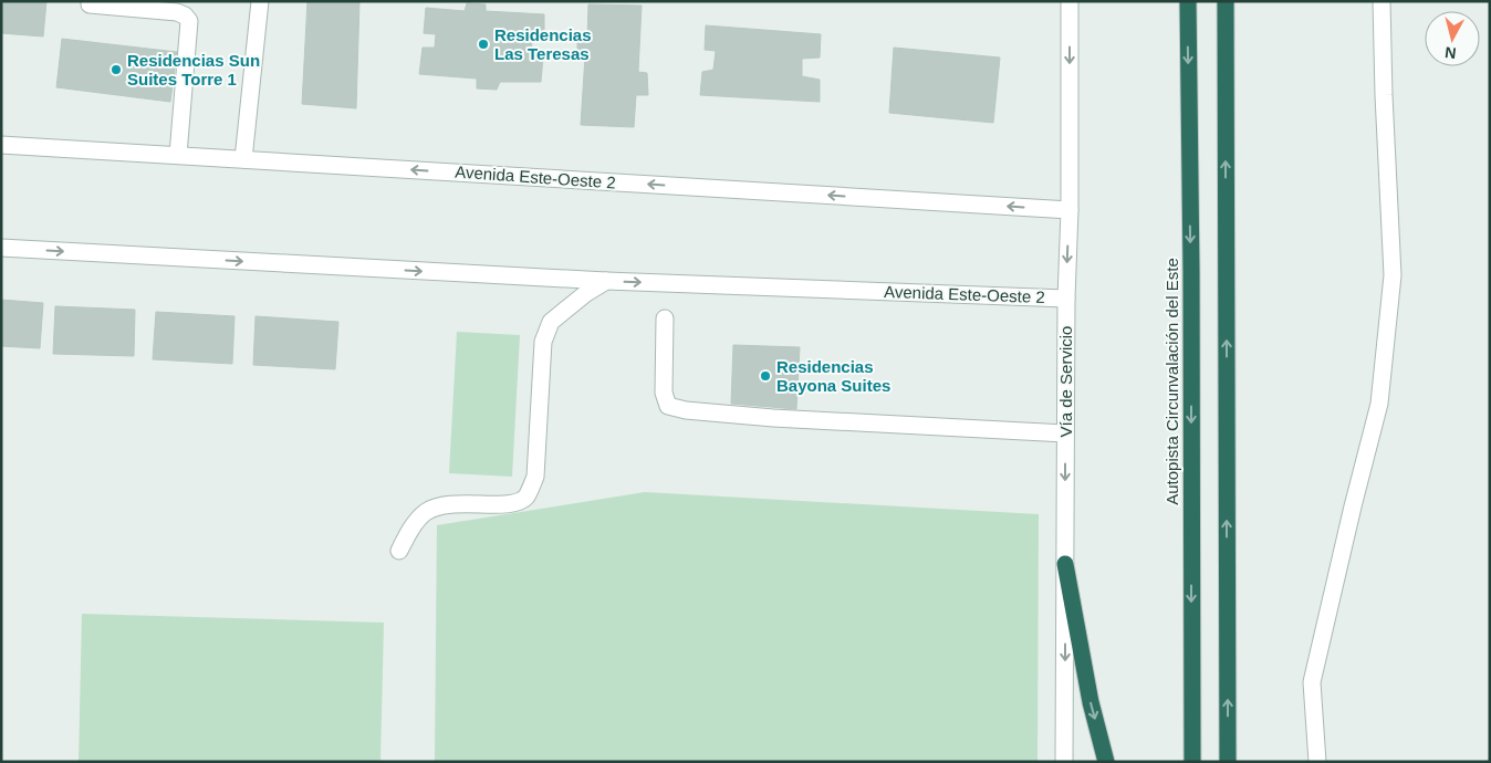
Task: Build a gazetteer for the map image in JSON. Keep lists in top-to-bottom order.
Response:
{
  "streets": {
    "highway": ["Autopista Circunvalación del Este"],
    "street": ["Avenida Este-Oeste 2", "Vía de Servicio"]
  },
  "crossings": [
    ["Avenida Este-Oeste 2", "Vía de Servicio"]
  ],
  "one_way": ["Vía de Servicio"],
  "places": ["Residencias Las Teresas", "Residencias Sun Suites Torre 1", "Residencias Bayona Suites"],
  "north": "bottom"
}
